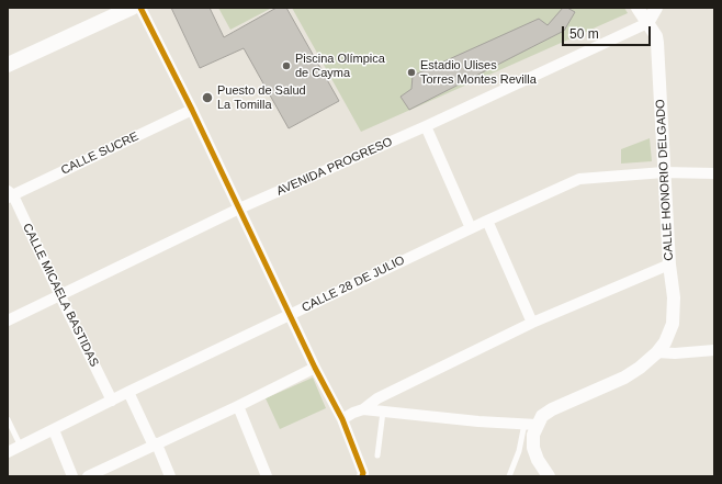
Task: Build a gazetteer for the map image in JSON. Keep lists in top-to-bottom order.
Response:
{
  "streets": {
    "street": [
      "CALLE SUCRE",
      "AVENIDA PROGRESO",
      "CALLE HONORIO DELGADO",
      "CALLE 28 DE JULIO",
      "CALLE MICAELA BASTIDAS"
    ]
  },
  "crossings": [
    ["CALLE SUCRE", "CALLE MICAELA BASTIDAS"],
    ["AVENIDA PROGRESO", "CALLE HONORIO DELGADO"],
    ["AVENIDA PROGRESO", "CALLE MICAELA BASTIDAS"],
    ["CALLE HONORIO DELGADO", "CALLE 28 DE JULIO"],
    ["CALLE 28 DE JULIO", "CALLE MICAELA BASTIDAS"]
  ],
  "places": ["Piscina Olímpica de Cayma", "Estadio Ulises Torres Montes Revilla", "Puesto de Salud La Tomilla"],
  "scale_bar": "50 m"
}
